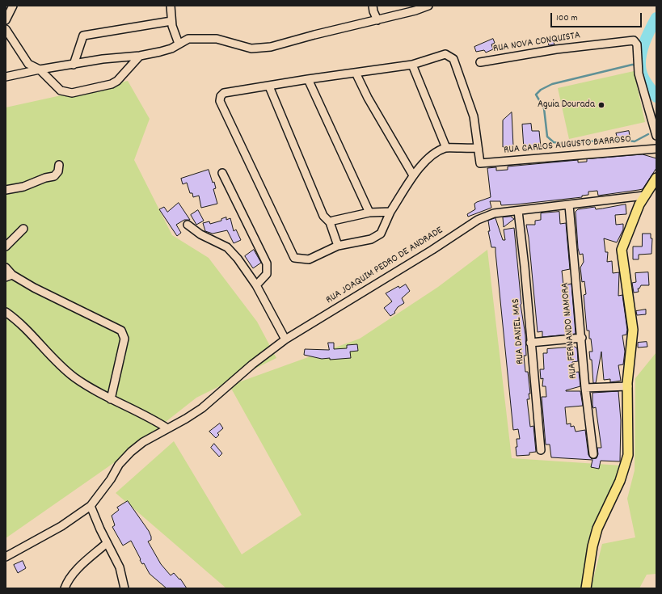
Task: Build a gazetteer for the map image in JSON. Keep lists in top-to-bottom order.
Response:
{
  "streets": {
    "street": [
      "RUA NOVA CONQUISTA",
      "RUA CARLOS AUGUSTO BARROSO",
      "RUA JOAQUIM PEDRO DE ANDRADE",
      "RUA FERNANDO NAMORA",
      "RUA DANIEL MAS"
    ]
  },
  "crossings": [
    ["RUA JOAQUIM PEDRO DE ANDRADE", "RUA FERNANDO NAMORA"],
    ["RUA JOAQUIM PEDRO DE ANDRADE", "RUA DANIEL MAS"]
  ],
  "places": ["Aguia Dourada"],
  "scale_bar": "100 m"
}
